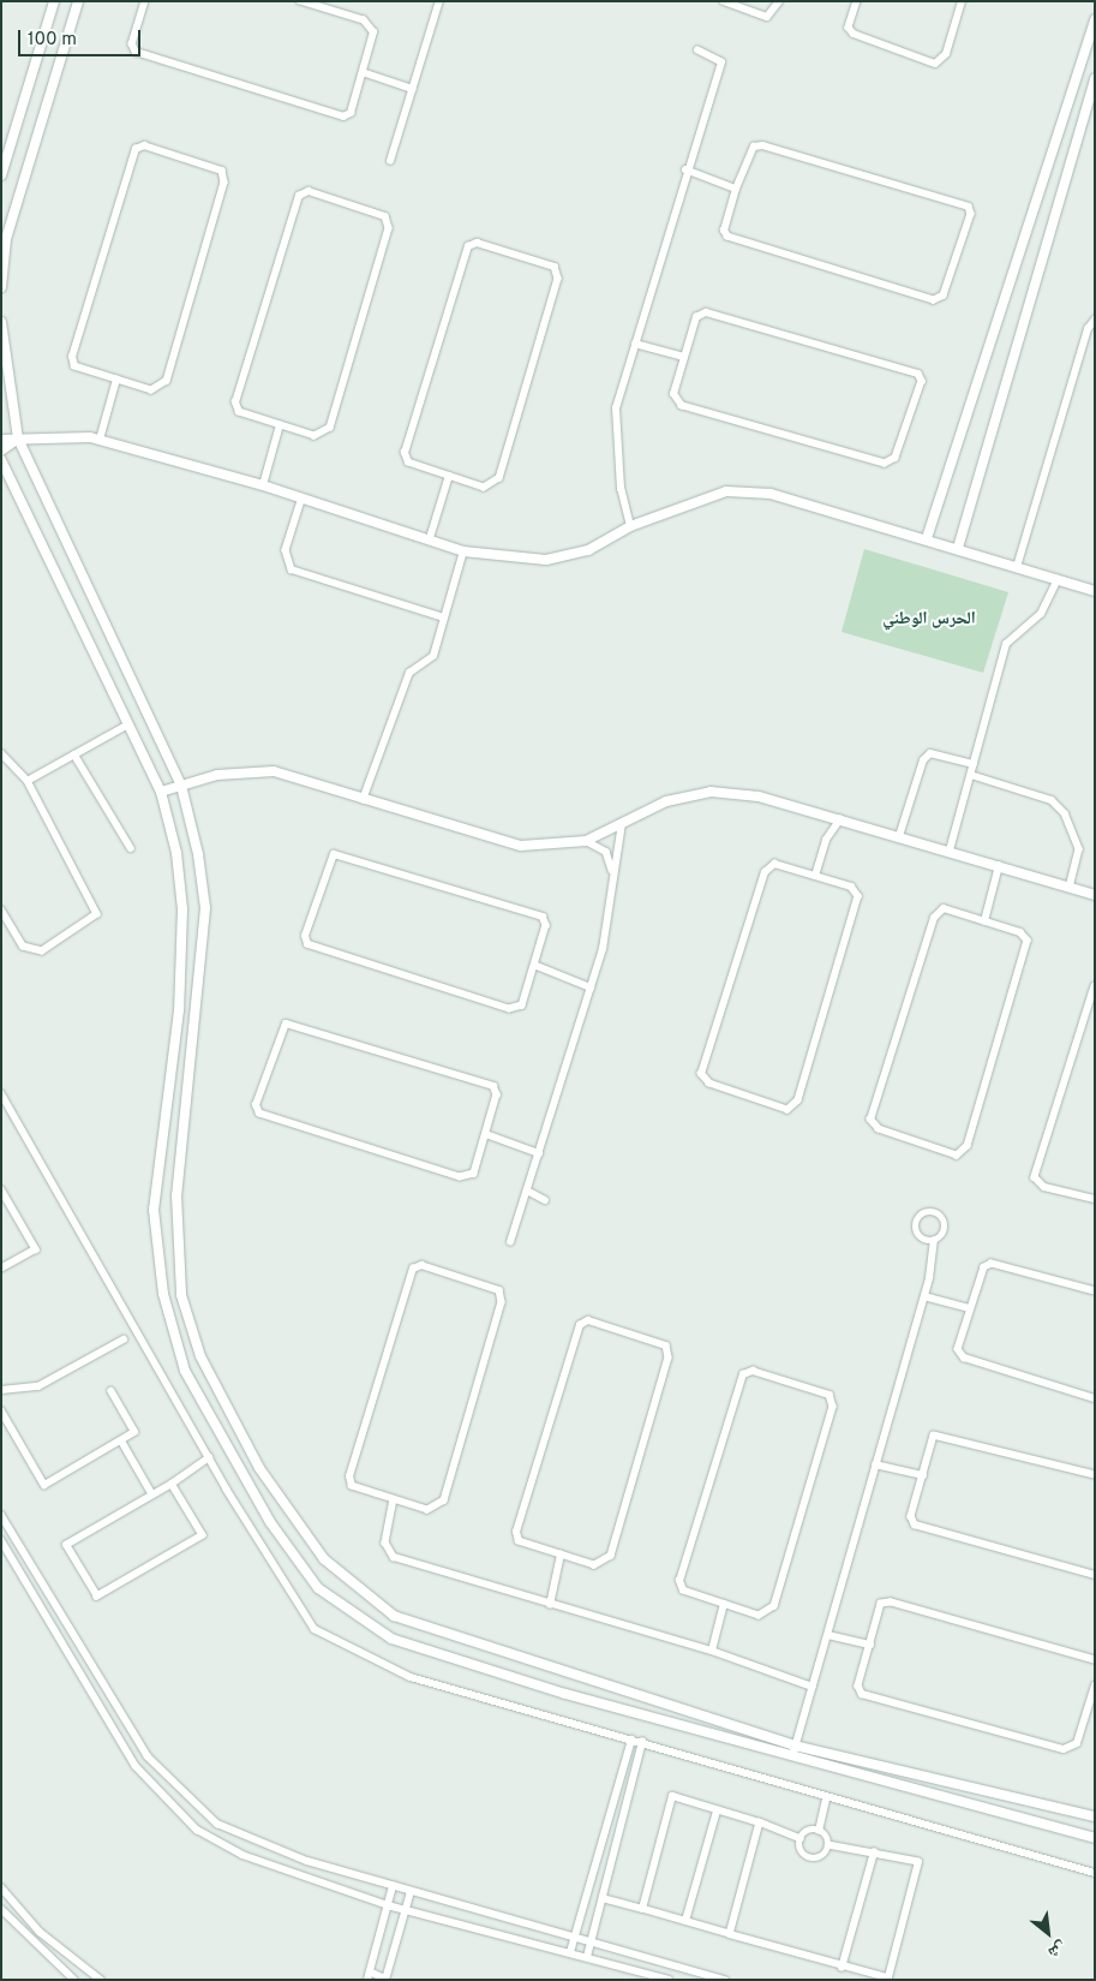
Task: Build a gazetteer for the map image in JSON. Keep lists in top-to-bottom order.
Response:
{
  "districts": ["الحرس الوطني"],
  "scale_bar": "100 m",
  "north": "bottom right"
}
